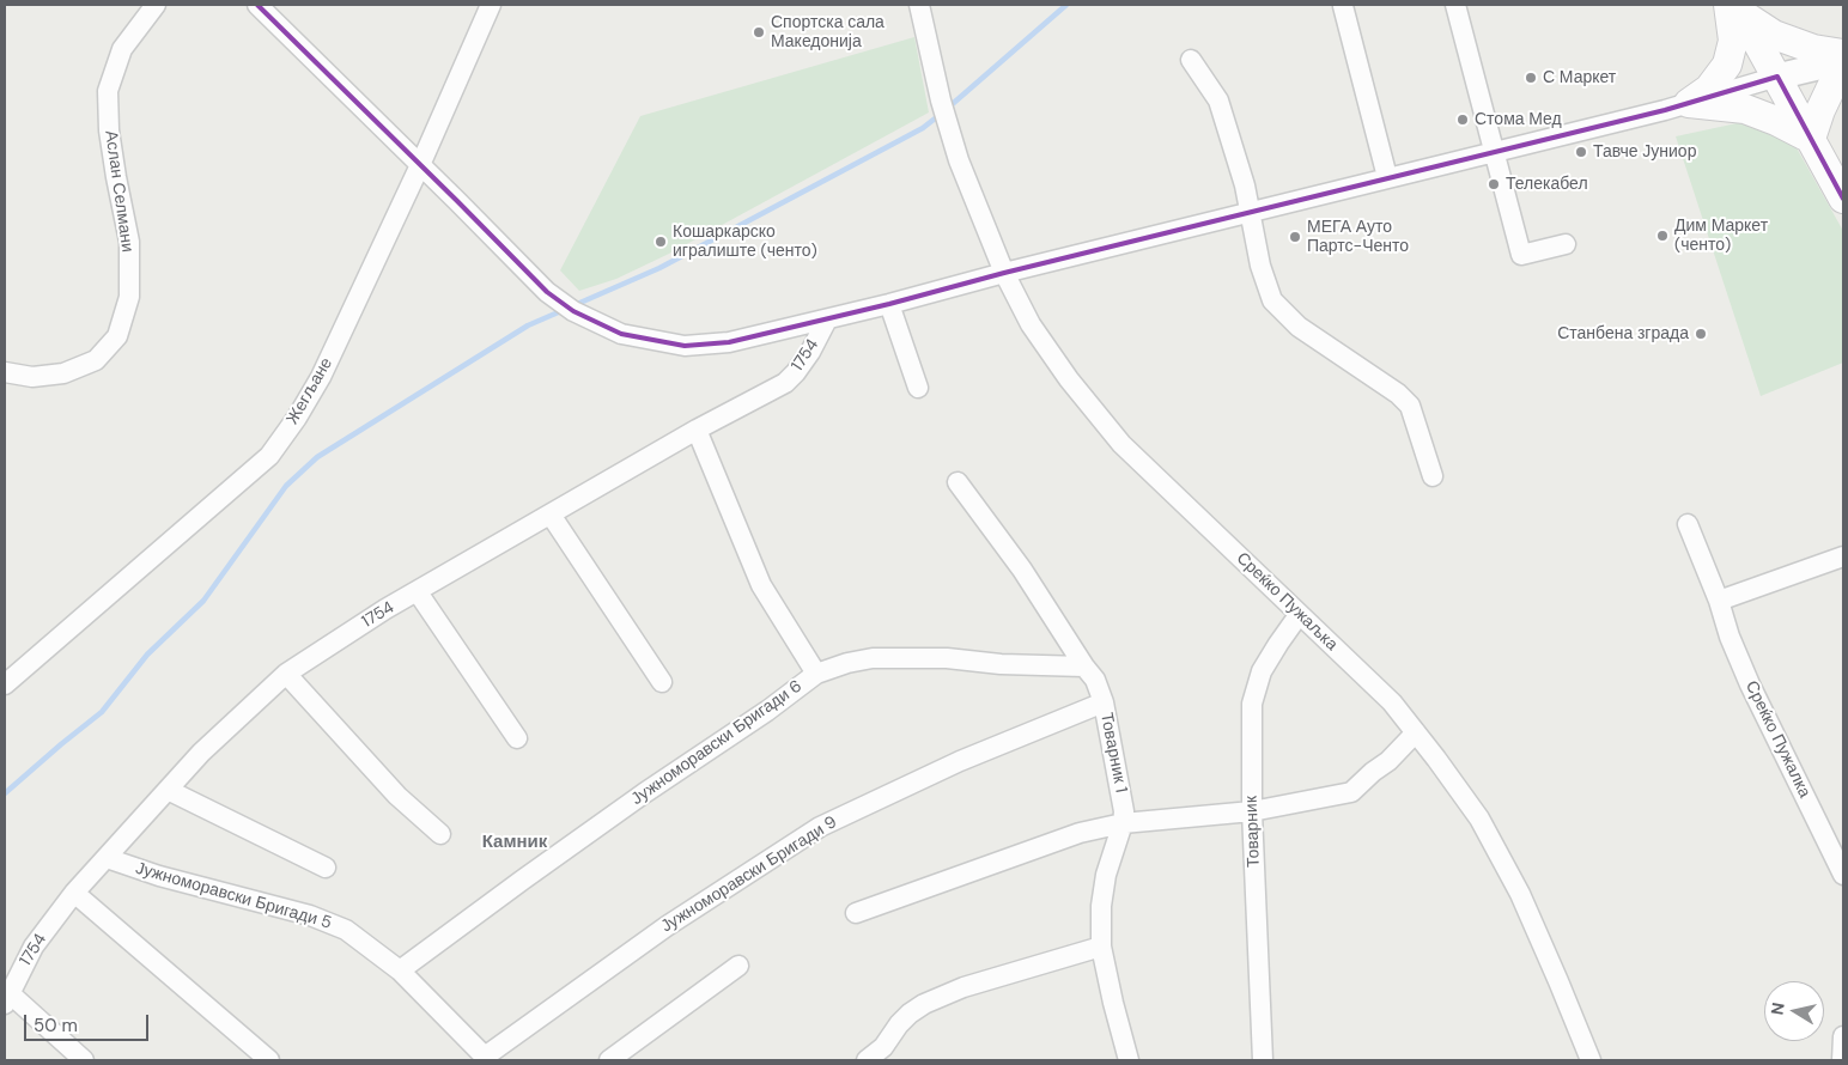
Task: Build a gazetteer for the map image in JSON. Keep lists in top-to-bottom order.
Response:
{
  "streets": {
    "street": [
      "Аслан Селмани",
      "1754",
      "Жегљане",
      "Среќко Пужаљка",
      "Среќко Пужалка",
      "Јужноморавски Бригади 6",
      "Товарник 1",
      "Товарник",
      "Јужноморавски Бригади 9",
      "Јужноморавски Бригади 5"
    ]
  },
  "crossings": [
    ["1754", "Јужноморавски Бригади 5"],
    ["Среќко Пужаљка", "Товарник"],
    ["Јужноморавски Бригади 6", "Товарник 1"],
    ["Јужноморавски Бригади 6", "Јужноморавски Бригади 5"],
    ["Товарник 1", "Јужноморавски Бригади 9"],
    ["Јужноморавски Бригади 9", "Јужноморавски Бригади 5"]
  ],
  "districts": ["Камник"],
  "places": [
    "Спортска сала Македонија",
    "С Маркет",
    "Стома Мед",
    "Тавче Јуниор",
    "Телекабел",
    "Дим Маркет (ченто)",
    "МЕГА Ауто Партс-Ченто",
    "Кошаркарско игралиште (ченто)",
    "Станбена зграда"
  ],
  "scale_bar": "50 m",
  "north": "left"
}
